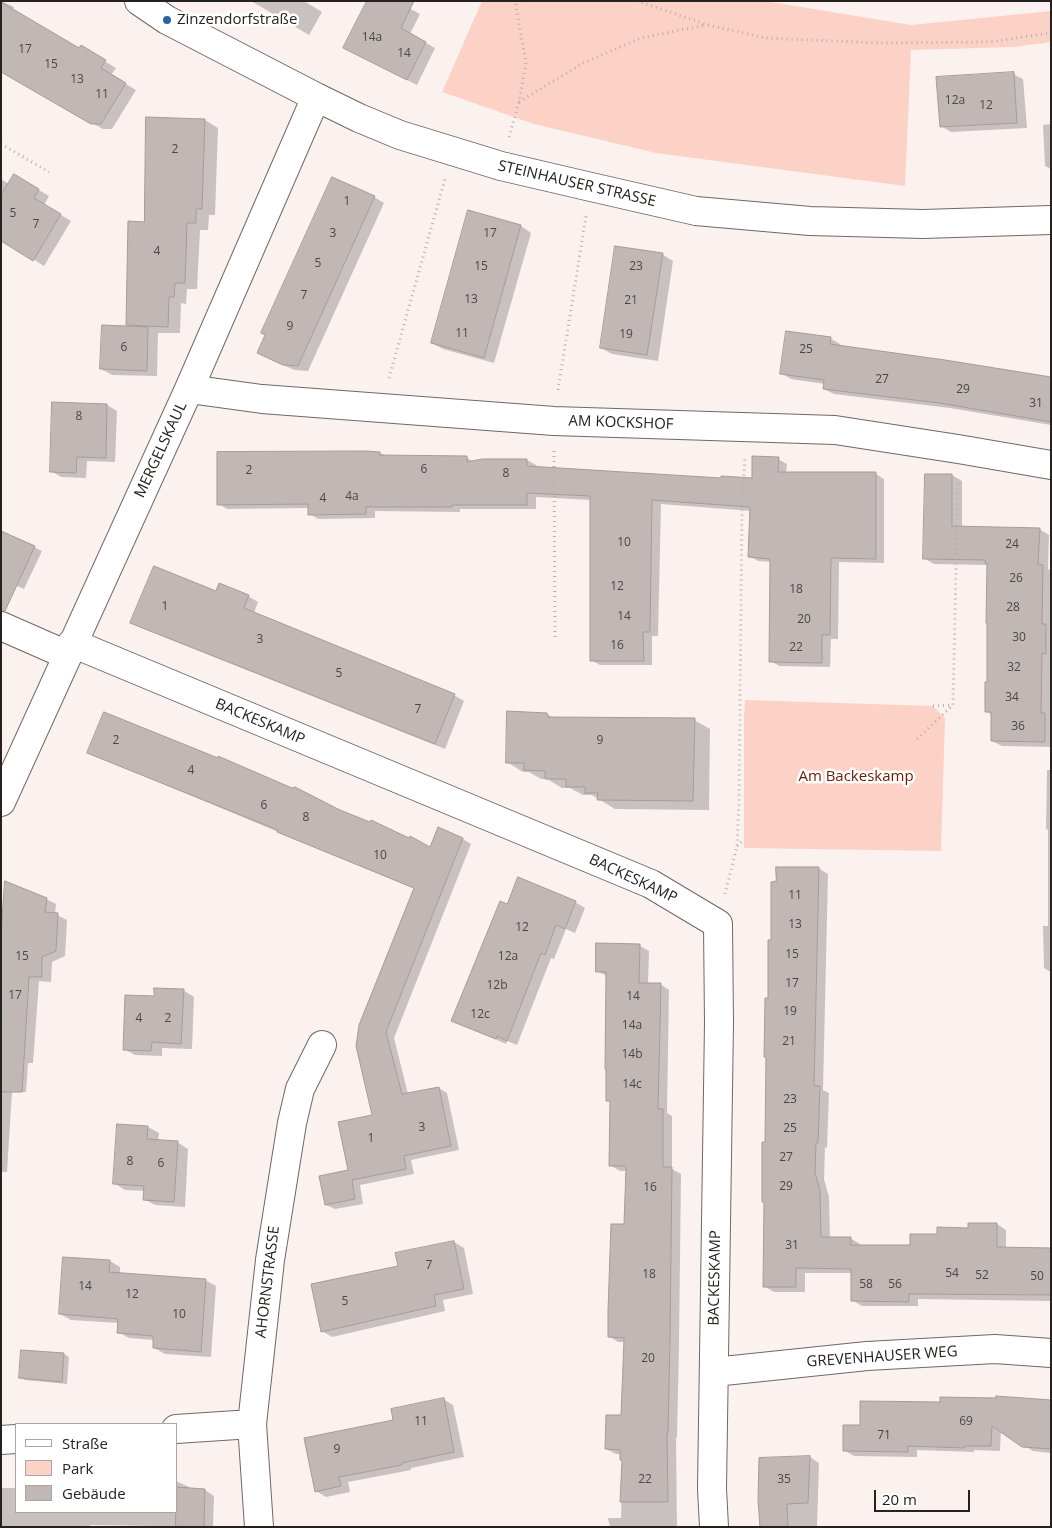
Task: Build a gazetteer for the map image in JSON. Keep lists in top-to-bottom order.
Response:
{
  "streets": {
    "street": [
      "STEINHAUSER STRASSE",
      "AM KOCKSHOF",
      "MERGELSKAUL",
      "BACKESKAMP",
      "AHORNSTRASSE",
      "GREVENHAUSER WEG"
    ]
  },
  "crossings": [
    ["STEINHAUSER STRASSE", "MERGELSKAUL"],
    ["AM KOCKSHOF", "MERGELSKAUL"],
    ["MERGELSKAUL", "BACKESKAMP"],
    ["BACKESKAMP", "GREVENHAUSER WEG"]
  ],
  "parks": ["Am Backeskamp"],
  "places": ["Zinzendorfstraße"],
  "house_numbers": [
    "14a",
    "17",
    "14",
    "15",
    "13",
    "11",
    "12a",
    "12",
    "2",
    "1",
    "5",
    "7",
    "3",
    "17",
    "4",
    "5",
    "15",
    "23",
    "7",
    "13",
    "21",
    "9",
    "11",
    "19",
    "6",
    "25",
    "27",
    "29",
    "31",
    "8",
    "6",
    "2",
    "8",
    "4a",
    "4",
    "10",
    "24",
    "26",
    "12",
    "18",
    "1",
    "28",
    "14",
    "20",
    "30",
    "3",
    "16",
    "22",
    "32",
    "5",
    "34",
    "7",
    "36",
    "2",
    "9",
    "4",
    "6",
    "8",
    "10",
    "11",
    "13",
    "12",
    "15",
    "15",
    "12a",
    "17",
    "12b",
    "17",
    "14",
    "19",
    "12c",
    "4",
    "2",
    "14a",
    "21",
    "14b",
    "14c",
    "23",
    "3",
    "25",
    "1",
    "27",
    "8",
    "6",
    "29",
    "16",
    "31",
    "7",
    "54",
    "18",
    "52",
    "50",
    "58",
    "56",
    "14",
    "12",
    "5",
    "10",
    "20",
    "11",
    "69",
    "71",
    "9",
    "22",
    "35"
  ],
  "legend": ["Straße", "Park", "Gebäude"],
  "scale_bar": "20 m"
}
